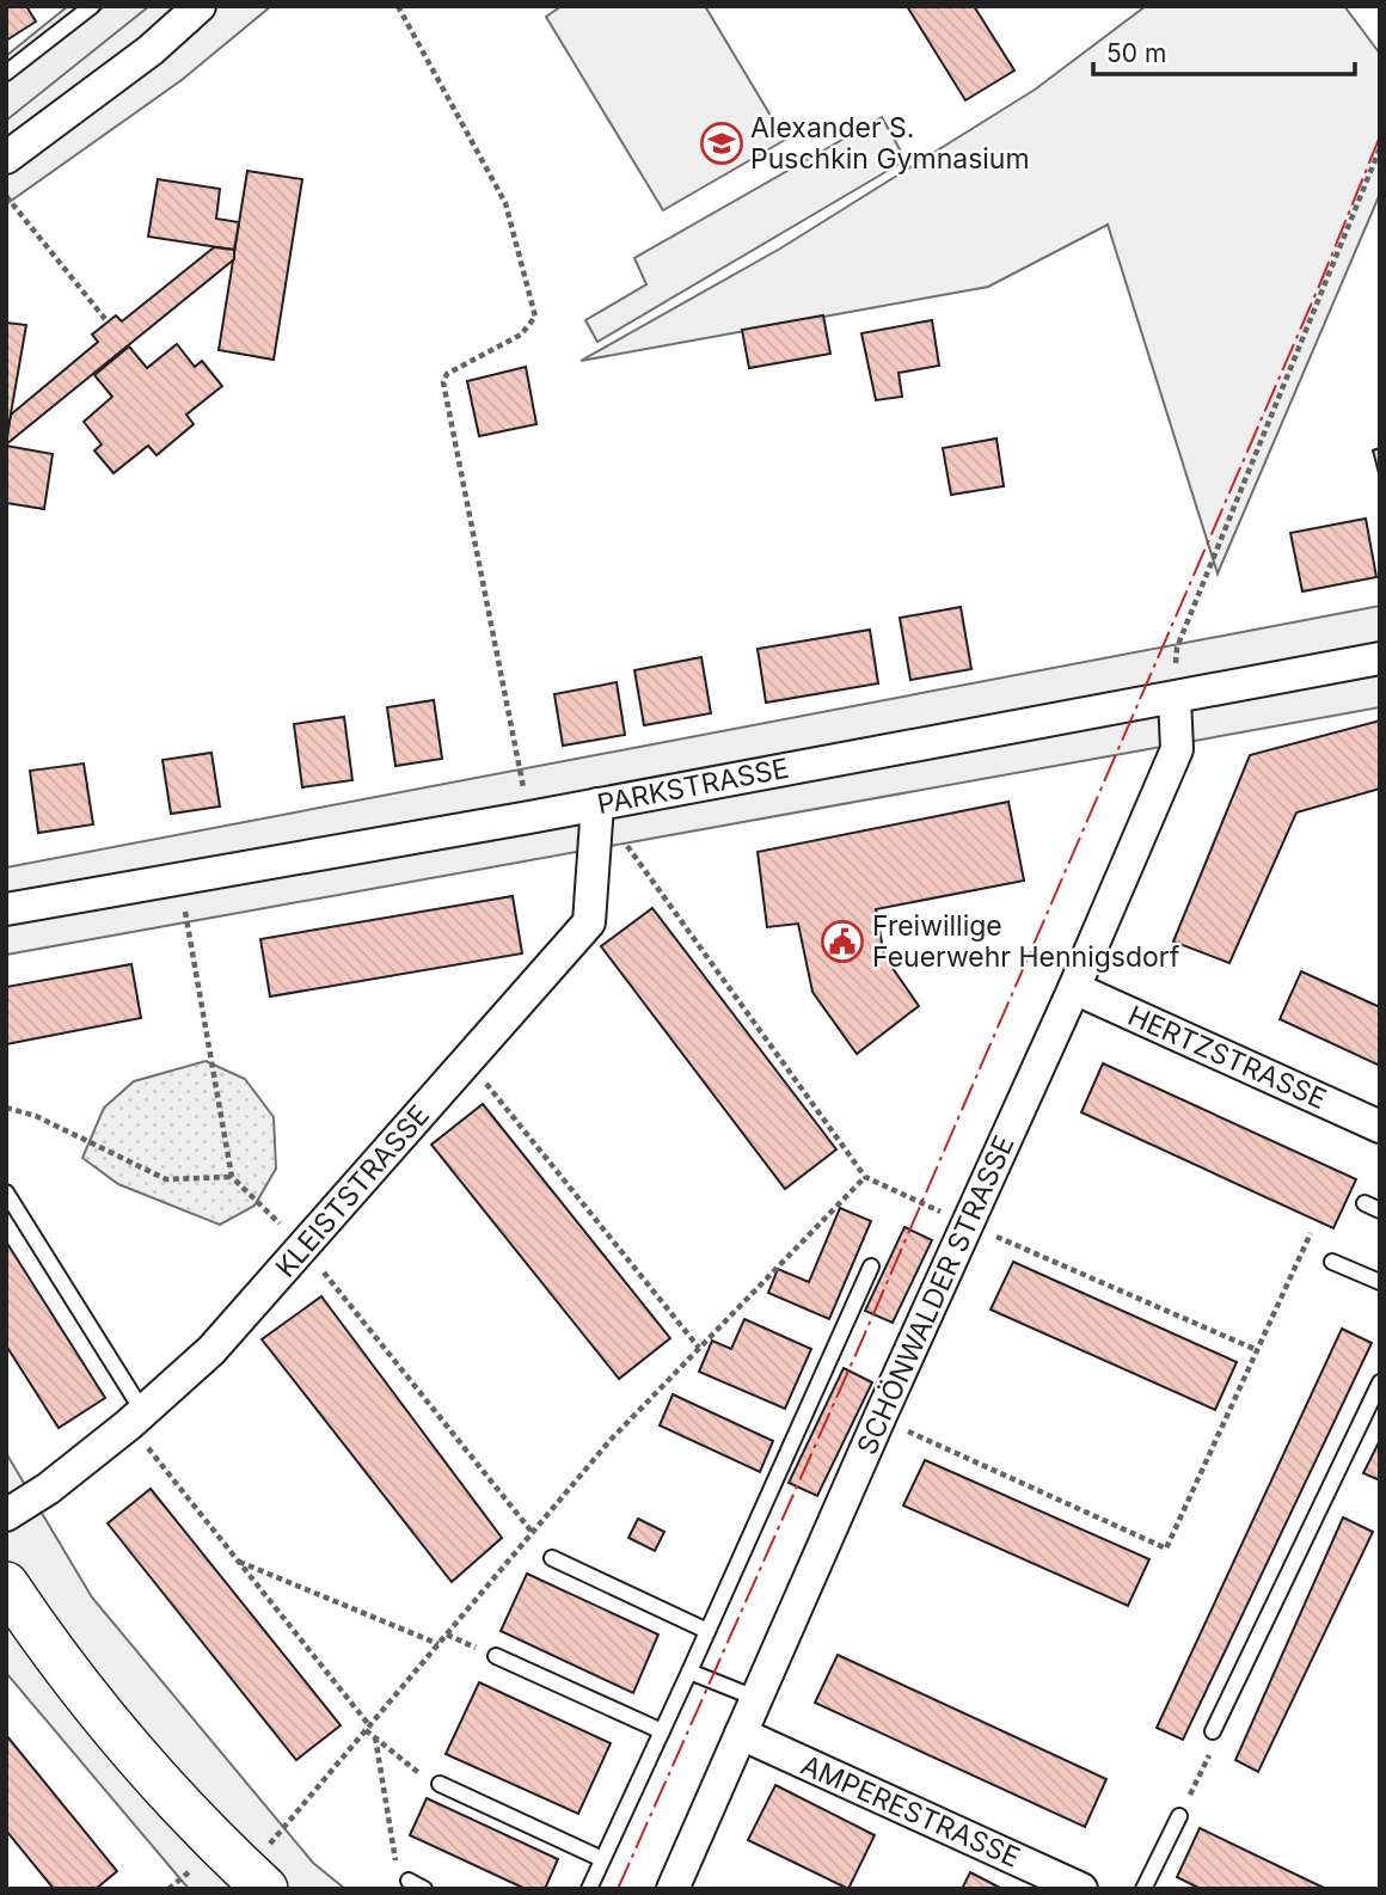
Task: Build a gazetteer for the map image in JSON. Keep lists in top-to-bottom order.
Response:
{
  "streets": {
    "street": [
      "PARKSTRASSE",
      "HERTZSTRASSE",
      "KLEISTSTRASSE",
      "SCHÖNWALDER STRASSE",
      "AMPERESTRASSE"
    ]
  },
  "crossings": [
    ["PARKSTRASSE", "KLEISTSTRASSE"],
    ["PARKSTRASSE", "SCHÖNWALDER STRASSE"],
    ["HERTZSTRASSE", "SCHÖNWALDER STRASSE"],
    ["SCHÖNWALDER STRASSE", "AMPERESTRASSE"]
  ],
  "places": {
    "school or university": ["Alexander S. Puschkin Gymnasium"],
    "public building": ["Freiwillige Feuerwehr Hennigsdorf"]
  },
  "scale_bar": "50 m"
}
